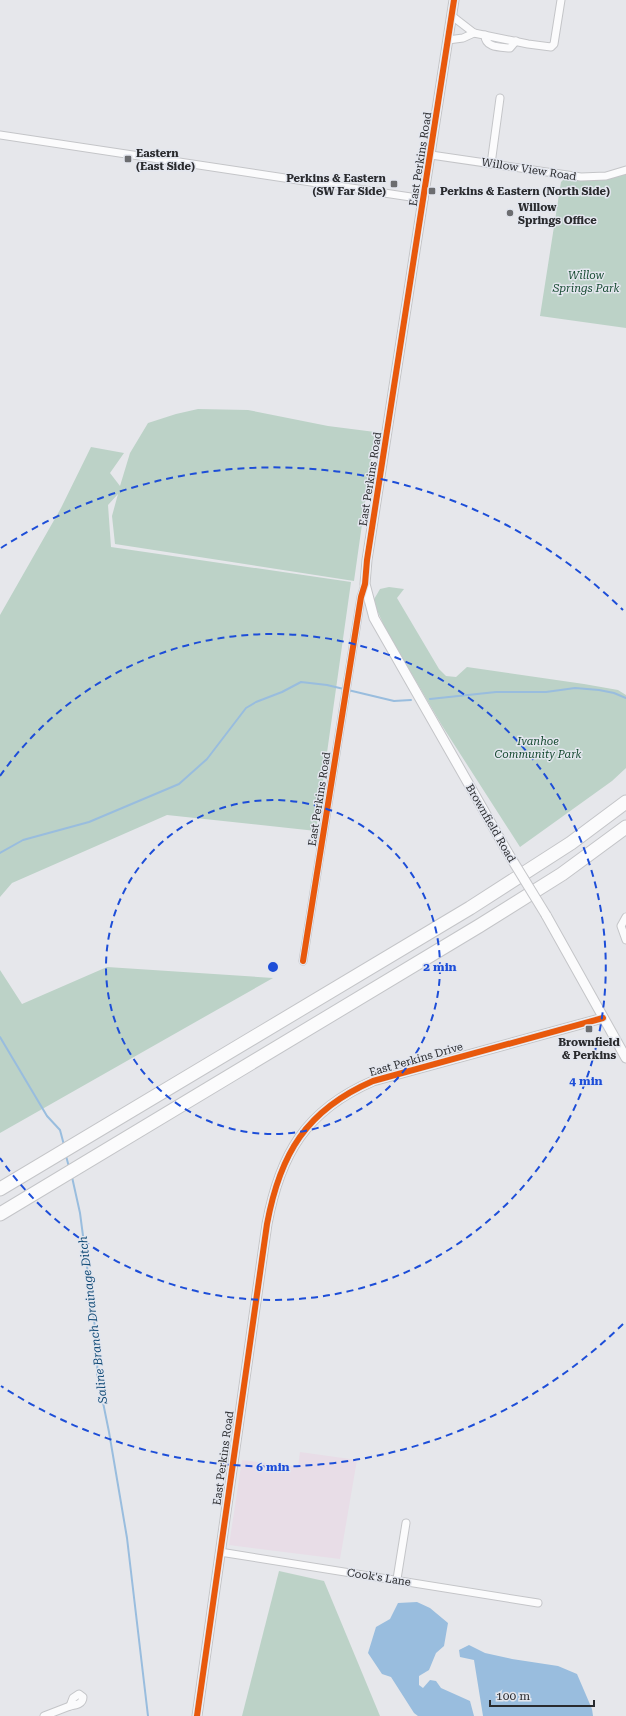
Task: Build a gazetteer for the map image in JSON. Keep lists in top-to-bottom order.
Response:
{
  "streets": {
    "street": [
      "East Perkins Road",
      "Willow View Road",
      "Brownfield Road",
      "East Perkins Drive",
      "Cook's Lane"
    ]
  },
  "crossings": [
    ["East Perkins Road", "Willow View Road"],
    ["East Perkins Road", "Brownfield Road"],
    ["East Perkins Road", "East Perkins Drive"],
    ["East Perkins Road", "Cook's Lane"],
    ["Brownfield Road", "East Perkins Drive"]
  ],
  "water": ["Saline Branch Drainage Ditch"],
  "parks": ["Willow Springs Park", "Ivanhoe Community Park"],
  "places": {
    "transit": [
      "Eastern (East Side)",
      "Perkins & Eastern (SW Far Side)",
      "Perkins & Eastern (North Side)",
      "Brownfield & Perkins"
    ],
    "other": ["Willow Springs Office"]
  },
  "scale_bar": "100 m",
  "rings": ["2 min", "4 min", "6 min"]
}
